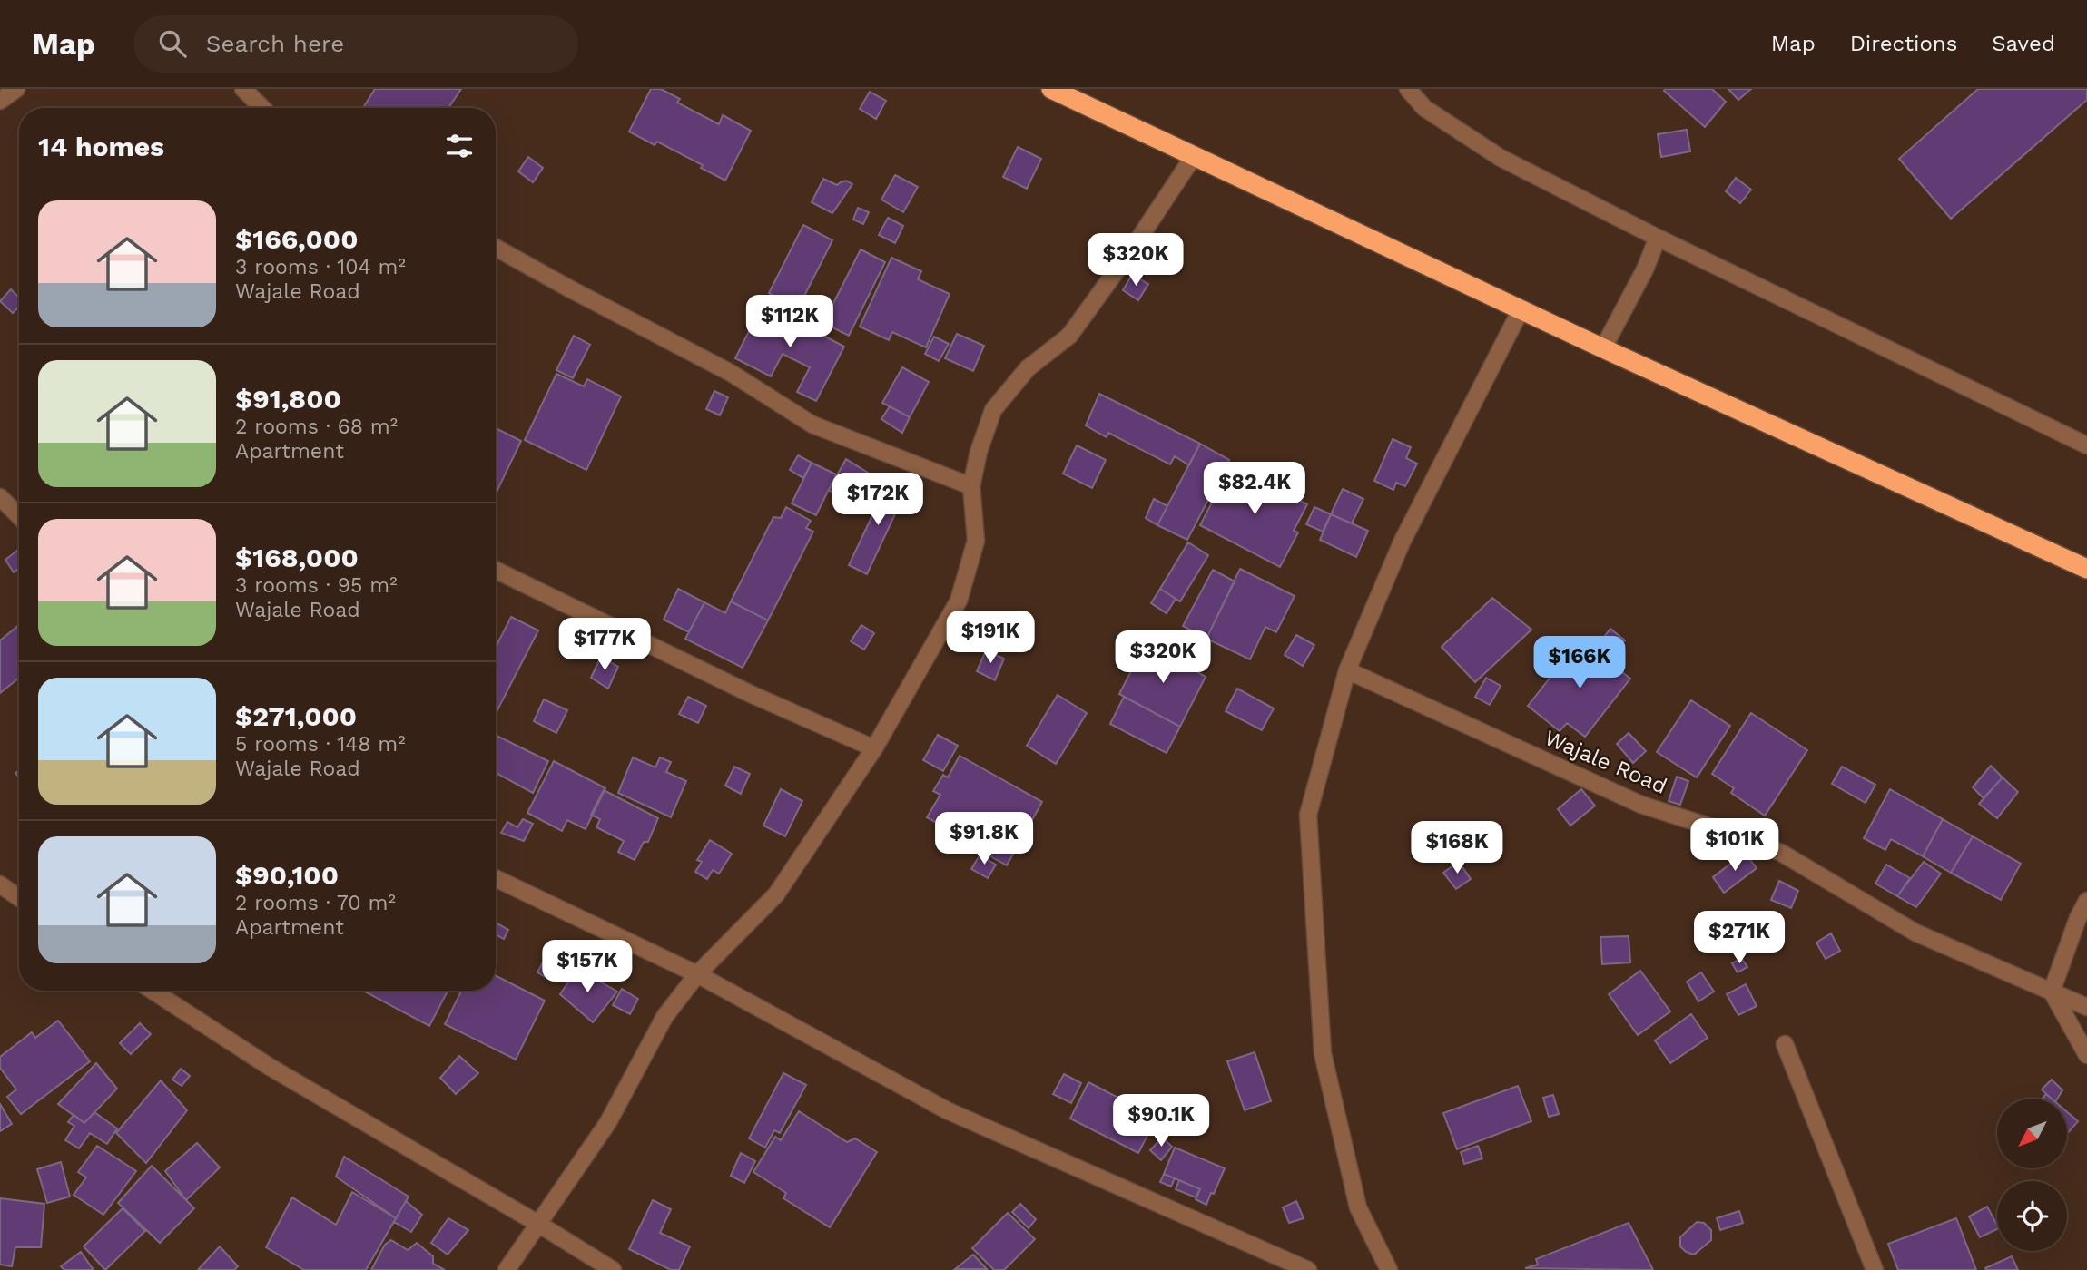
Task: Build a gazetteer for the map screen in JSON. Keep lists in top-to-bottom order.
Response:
{
  "streets": {
    "street": ["Wajale Road"]
  },
  "north": "bottom left",
  "page": {
    "header": "Map",
    "search": "Search here",
    "nav": ["Map", "Directions", "Saved"],
    "heading": "14 homes",
    "list": [
      {
        "name": "$166,000",
        "note": "3 rooms · 104 m² · Wajale Road"
      },
      {
        "name": "$91,800",
        "note": "2 rooms · 68 m² · Apartment"
      },
      {
        "name": "$168,000",
        "note": "3 rooms · 95 m² · Wajale Road"
      },
      {
        "name": "$271,000",
        "note": "5 rooms · 148 m² · Wajale Road"
      },
      {
        "name": "$90,100",
        "note": "2 rooms · 70 m² · Apartment"
      }
    ],
    "price": [
      "$320K",
      "$112K",
      "$82.4K",
      "$172K",
      "$191K",
      "$177K",
      "$320K",
      "$166K",
      "$91.8K",
      "$101K",
      "$168K",
      "$271K",
      "$157K",
      "$90.1K"
    ]
  }
}
